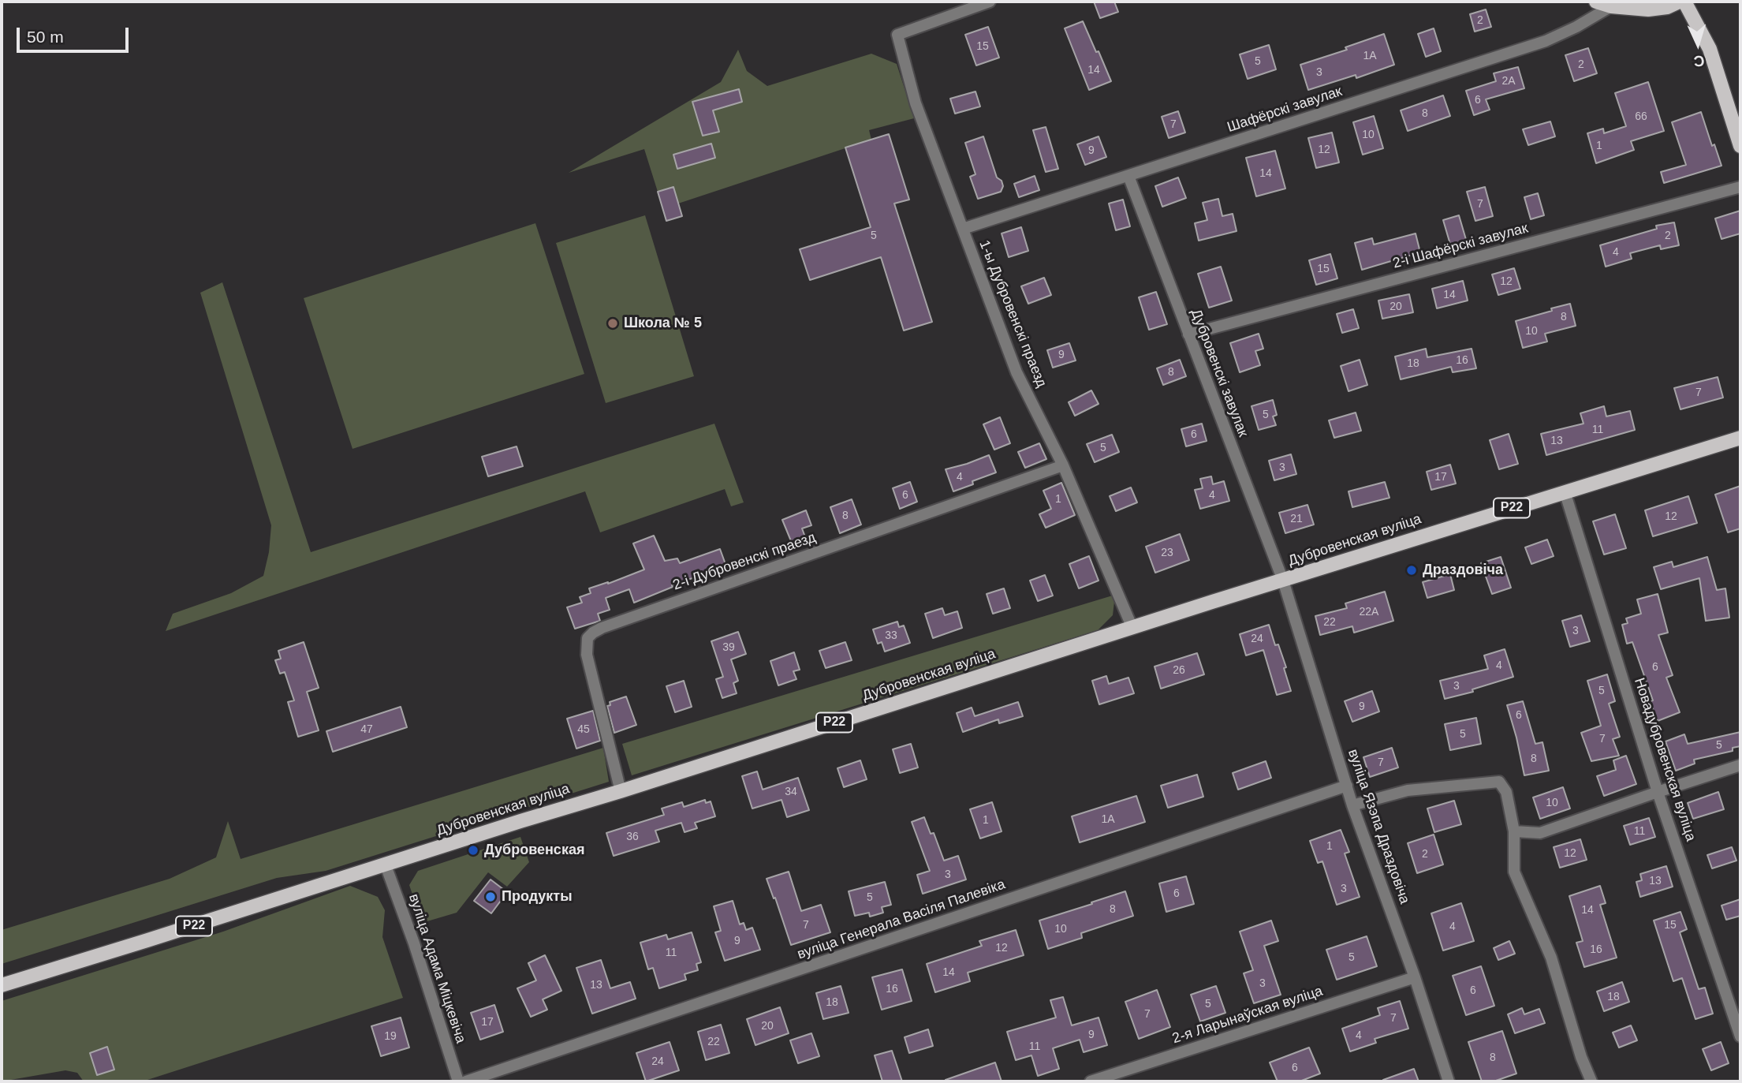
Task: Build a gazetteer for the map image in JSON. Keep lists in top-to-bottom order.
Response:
{
  "streets": {
    "main road": ["Р22", "Дубровенская вуліца"],
    "street": [
      "Шафёрскі завулак",
      "2-і Шафёрскі завулак",
      "1-ы Дубровенскі праезд",
      "Дубровенскі завулак",
      "2-і Дубровенскі праезд",
      "Новадубровенская вуліца",
      "вуліца Язэпа Драздовіча",
      "вуліца Генерала Васіля Палевіка",
      "вуліца Адама Міцкевіча",
      "2-я Ларынаўская вуліца"
    ]
  },
  "crossings": [
    ["Шафёрскі завулак", "1-ы Дубровенскі праезд"],
    ["Шафёрскі завулак", "Дубровенскі завулак"],
    ["2-і Шафёрскі завулак", "Дубровенскі завулак"],
    ["1-ы Дубровенскі праезд", "Дубровенская вуліца"],
    ["1-ы Дубровенскі праезд", "2-і Дубровенскі праезд"],
    ["Дубровенскі завулак", "Дубровенская вуліца"],
    ["Дубровенскі завулак", "вуліца Язэпа Драздовіча"],
    ["Дубровенская вуліца", "2-і Дубровенскі праезд"],
    ["Дубровенская вуліца", "Новадубровенская вуліца"],
    ["Дубровенская вуліца", "вуліца Язэпа Драздовіча"],
    ["Дубровенская вуліца", "вуліца Адама Міцкевіча"],
    ["вуліца Язэпа Драздовіча", "вуліца Генерала Васіля Палевіка"],
    ["вуліца Язэпа Драздовіча", "2-я Ларынаўская вуліца"]
  ],
  "places": [
    "Школа № 5",
    "Драздовіча",
    "Дубровенская",
    "Продукты"
  ],
  "house_numbers": [
    "2",
    "15",
    "1А",
    "5",
    "2",
    "14",
    "3",
    "2А",
    "6",
    "8",
    "66",
    "7",
    "10",
    "1",
    "12",
    "9",
    "14",
    "7",
    "5",
    "2",
    "4",
    "15",
    "12",
    "14",
    "20",
    "8",
    "10",
    "9",
    "16",
    "18",
    "8",
    "7",
    "5",
    "11",
    "6",
    "13",
    "5",
    "3",
    "4",
    "17",
    "6",
    "4",
    "1",
    "8",
    "12",
    "21",
    "23",
    "22А",
    "22",
    "3",
    "33",
    "24",
    "39",
    "4",
    "6",
    "26",
    "3",
    "5",
    "9",
    "6",
    "47",
    "45",
    "5",
    "7",
    "5",
    "8",
    "7",
    "34",
    "10",
    "1А",
    "1",
    "11",
    "36",
    "1",
    "12",
    "2",
    "3",
    "13",
    "3",
    "6",
    "5",
    "8",
    "14",
    "7",
    "15",
    "4",
    "10",
    "9",
    "12",
    "16",
    "11",
    "5",
    "14",
    "3",
    "13",
    "16",
    "6",
    "18",
    "18",
    "5",
    "7",
    "7",
    "17",
    "20",
    "9",
    "4",
    "19",
    "22",
    "11",
    "8",
    "24",
    "6"
  ],
  "scale_bar": "50 m",
  "north": "bottom"
}
